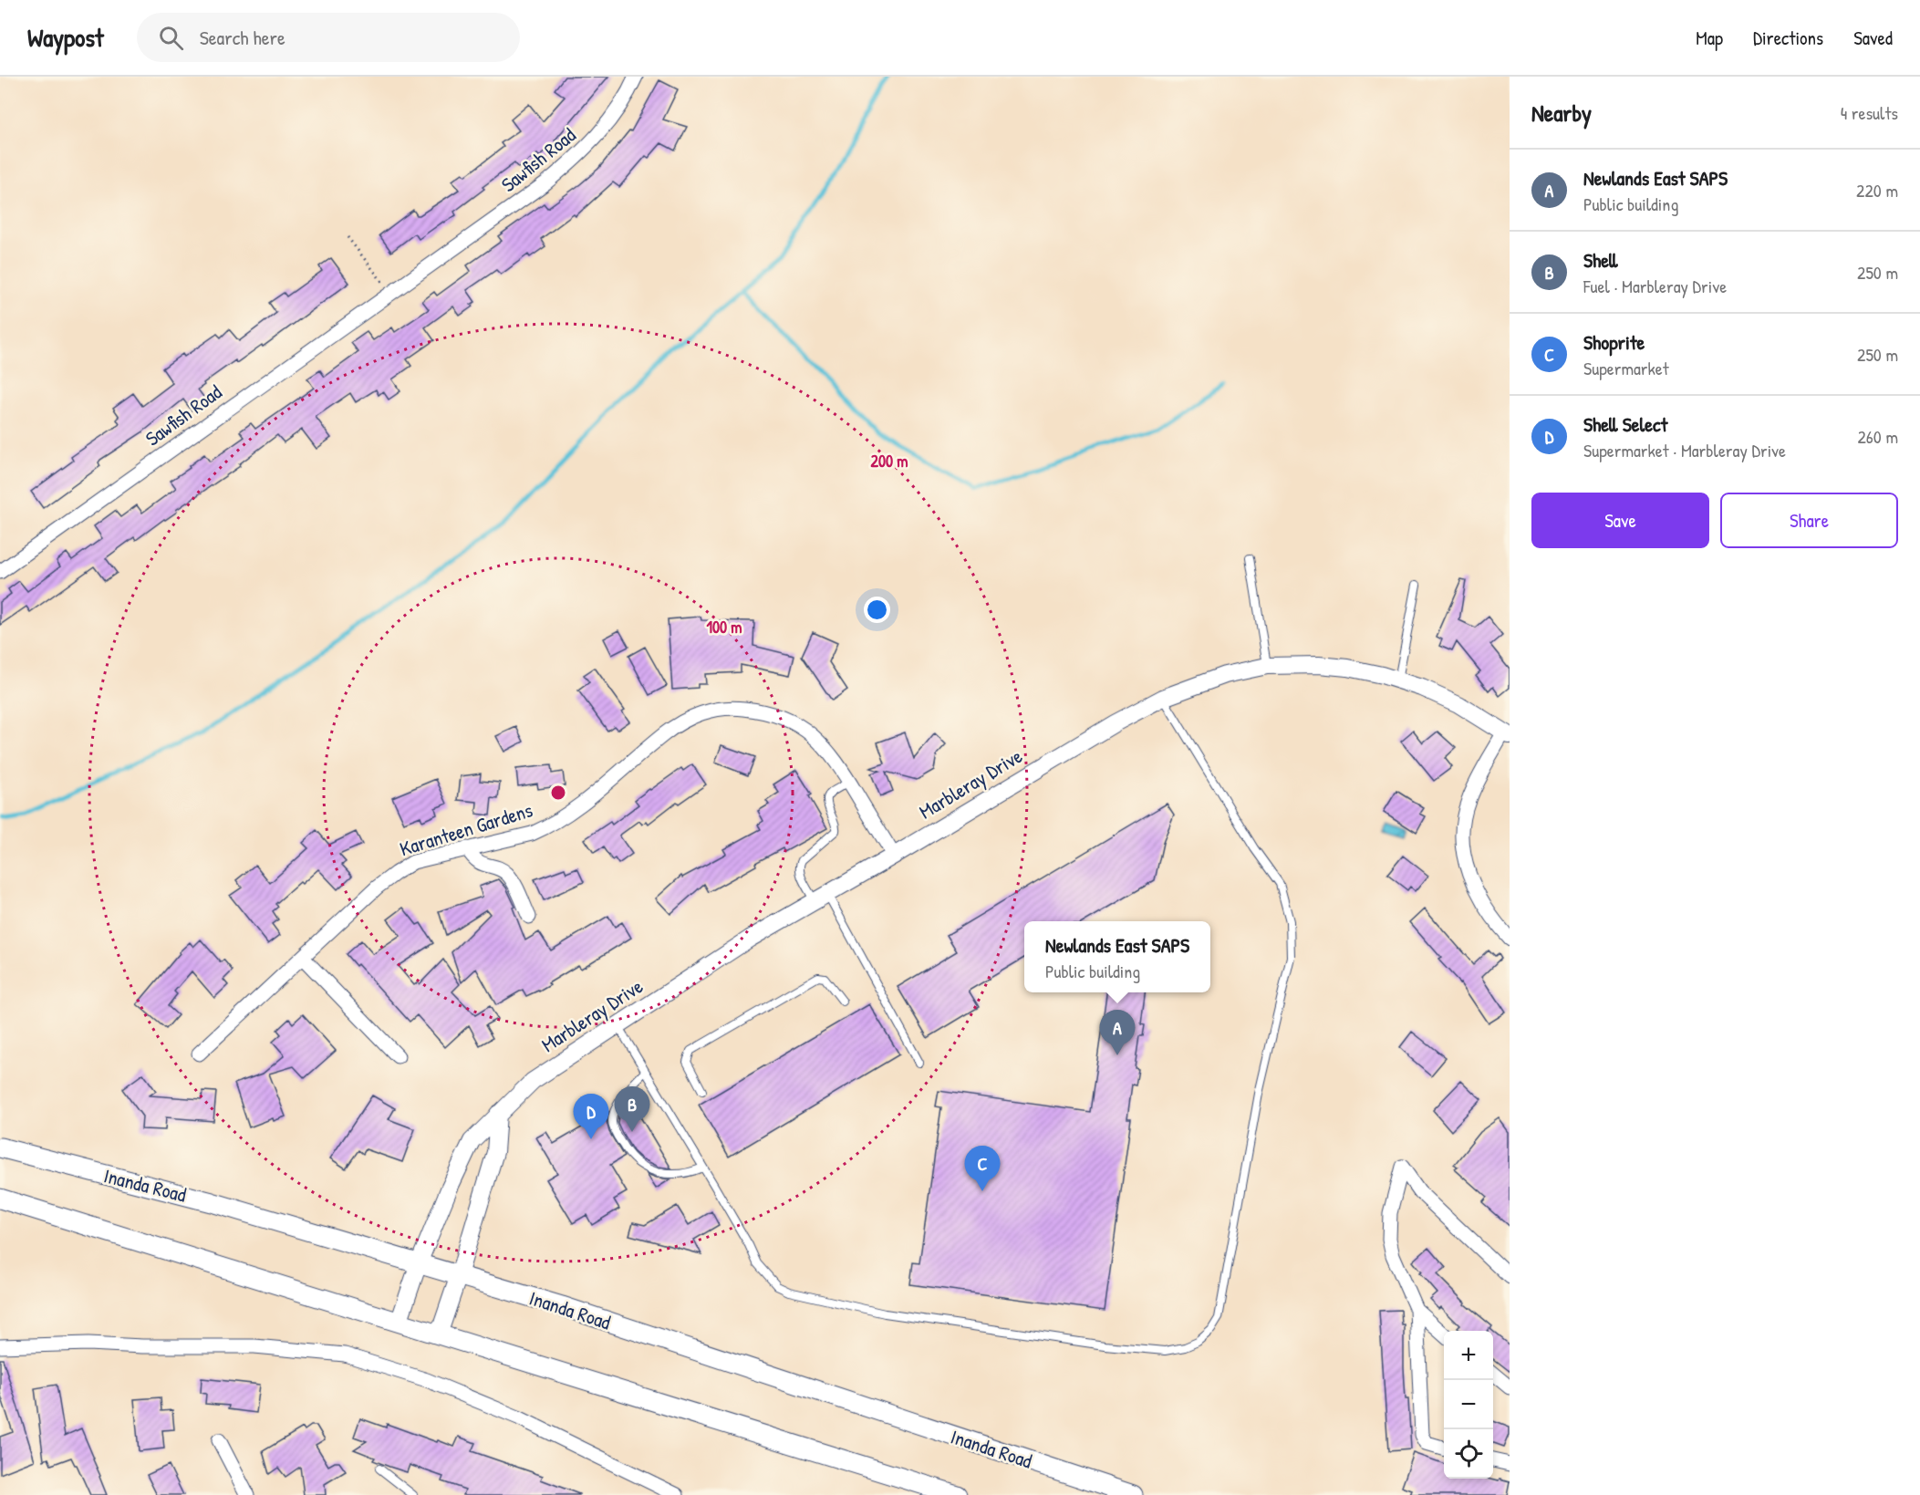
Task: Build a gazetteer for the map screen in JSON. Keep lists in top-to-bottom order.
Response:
{
  "streets": {
    "main road": ["Inanda Road"],
    "street": ["Sawfish Road", "Marbleray Drive", "Karanteen Gardens"]
  },
  "crossings": [
    ["Marbleray Drive", "Karanteen Gardens"],
    ["Marbleray Drive", "Inanda Road"]
  ],
  "page": {
    "header": "Waypost",
    "search": "Search here",
    "nav": ["Map", "Directions", "Saved"],
    "heading": ["Nearby", "4 results"],
    "list": [
      {
        "mark": "A",
        "name": "Newlands East SAPS",
        "note": "Public building",
        "value": "220 m"
      },
      {
        "mark": "B",
        "name": "Shell",
        "note": "Fuel · Marbleray Drive",
        "value": "250 m"
      },
      {
        "mark": "C",
        "name": "Shoprite",
        "note": "Supermarket",
        "value": "250 m"
      },
      {
        "mark": "D",
        "name": "Shell Select",
        "note": "Supermarket · Marbleray Drive",
        "value": "260 m"
      }
    ],
    "buttons": ["Save", "Share"],
    "popup": ["Newlands East SAPS", "Public building"],
    "pins": [
      "A",
      "B",
      "D",
      "C"
    ],
    "map_buttons": ["+", "−"]
  },
  "rings": ["200 m", "100 m"]
}
